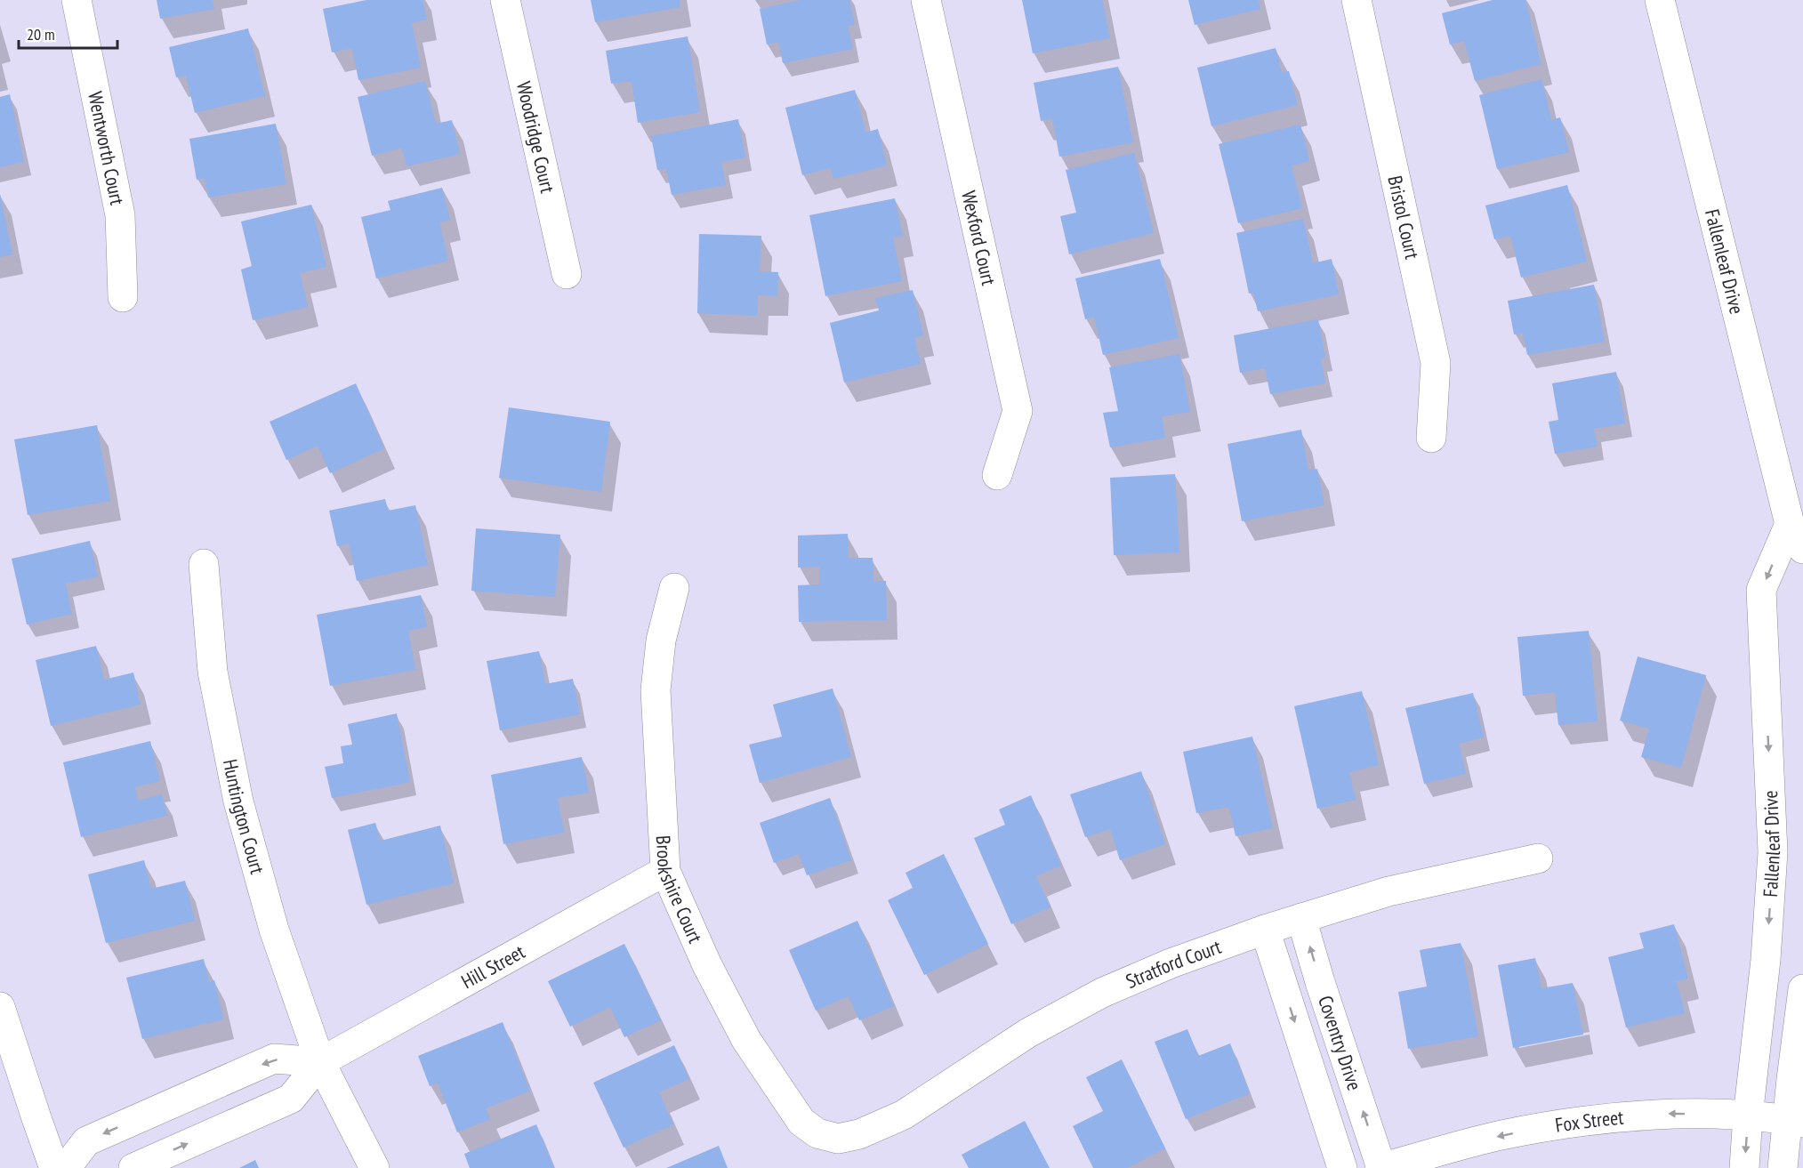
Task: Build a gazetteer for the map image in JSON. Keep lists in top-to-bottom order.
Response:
{
  "streets": {
    "street": [
      "Woodridge Court",
      "Wentworth Court",
      "Bristol Court",
      "Wexford Court",
      "Fallenleaf Drive",
      "Huntington Court",
      "Brookshire Court",
      "Stratford Court",
      "Hill Street",
      "Coventry Drive",
      "Fox Street"
    ]
  },
  "crossings": [
    ["Fallenleaf Drive", "Fox Street"],
    ["Huntington Court", "Hill Street"],
    ["Brookshire Court", "Stratford Court"],
    ["Brookshire Court", "Hill Street"],
    ["Stratford Court", "Coventry Drive"],
    ["Coventry Drive", "Fox Street"]
  ],
  "one_way": ["Fallenleaf Drive", "Fox Street"],
  "scale_bar": "20 m"
}
